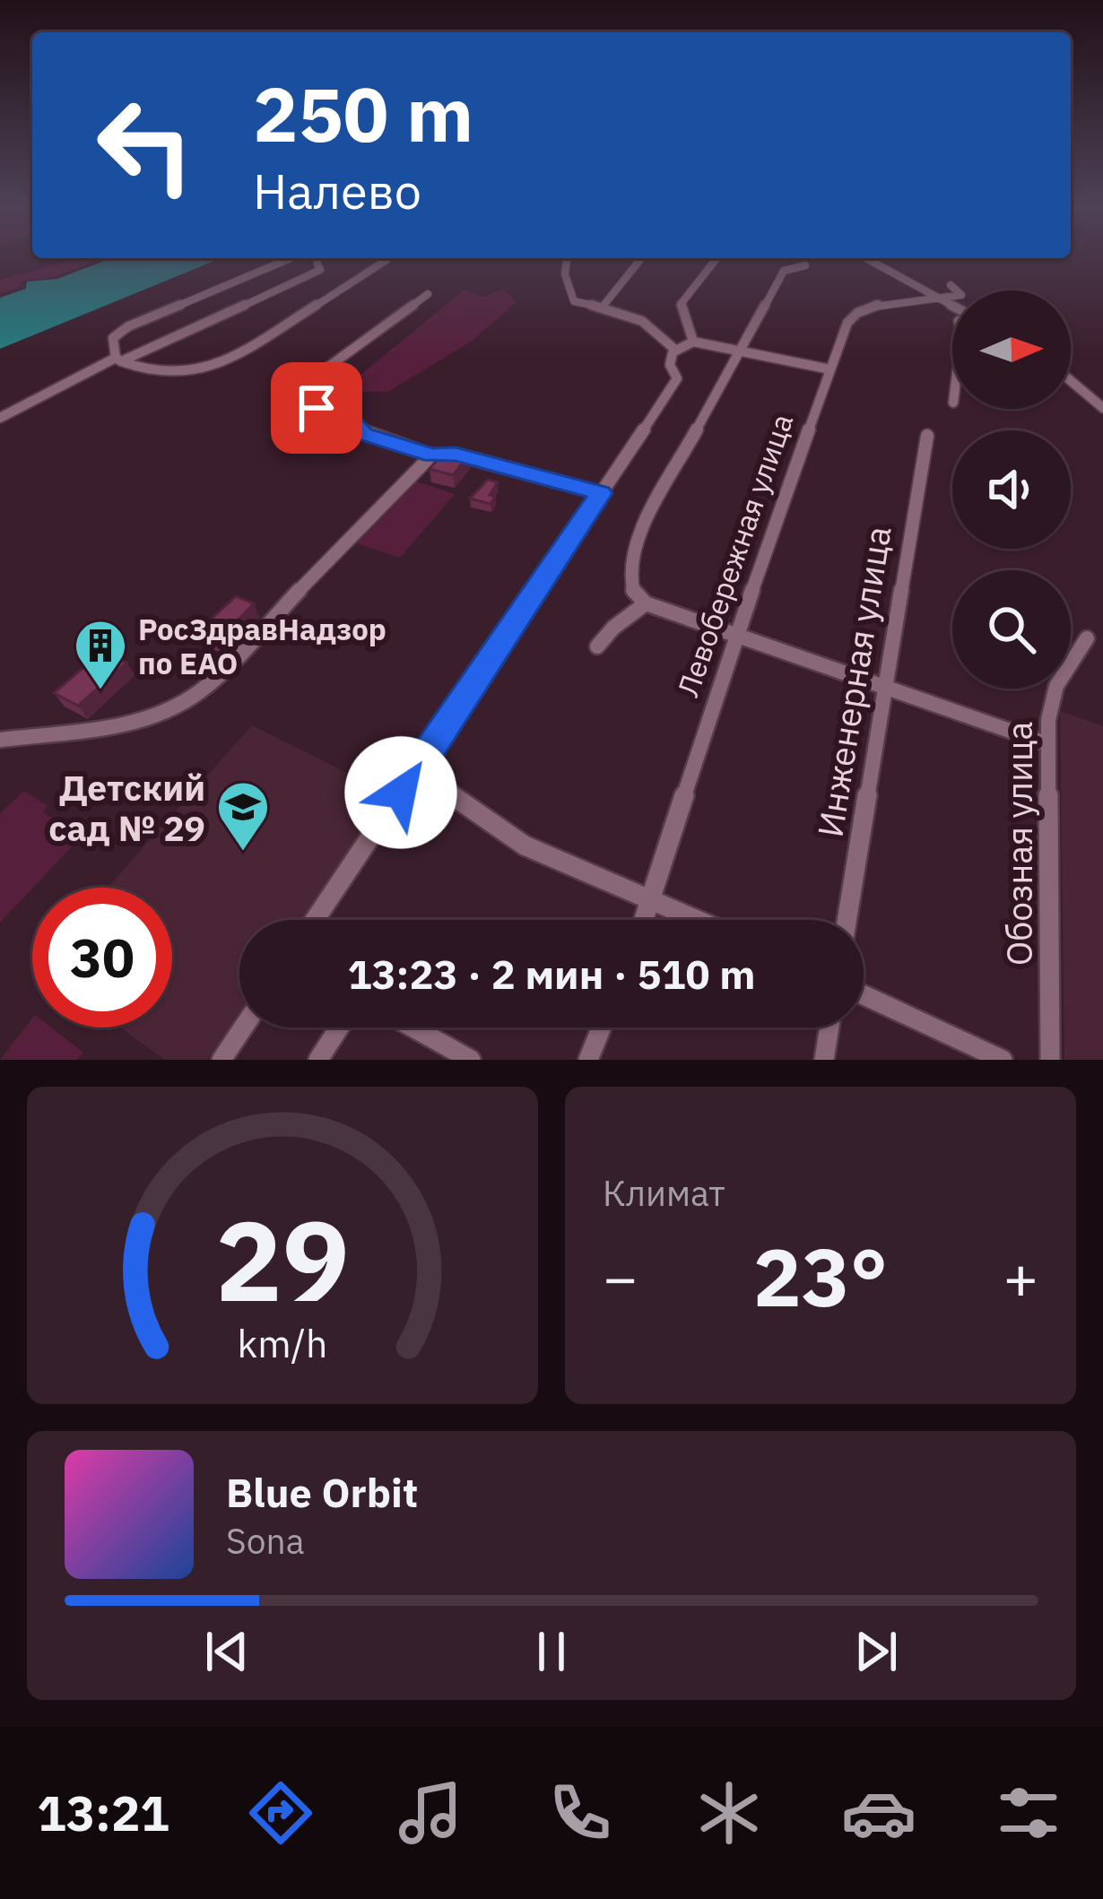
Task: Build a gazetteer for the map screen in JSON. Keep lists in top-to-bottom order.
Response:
{
  "streets": {
    "street": ["Левобережная улица", "Инженерная улица", "Обозная улица"]
  },
  "places": {
    "building": ["РосЗдравНадзор по ЕАО"],
    "school or university": ["Детский сад № 29"]
  },
  "north": "right",
  "page": {
    "turn": ["250 m", "Налево"],
    "limit": "30",
    "trip": "13:23 · 2 мин · 510 m",
    "tile": "Климат",
    "heat": ["−", "23°", "+"],
    "song": ["Blue Orbit", "Sona"],
    "tabs": "13:21",
    "gauge": ["29", "km/h"]
  }
}
